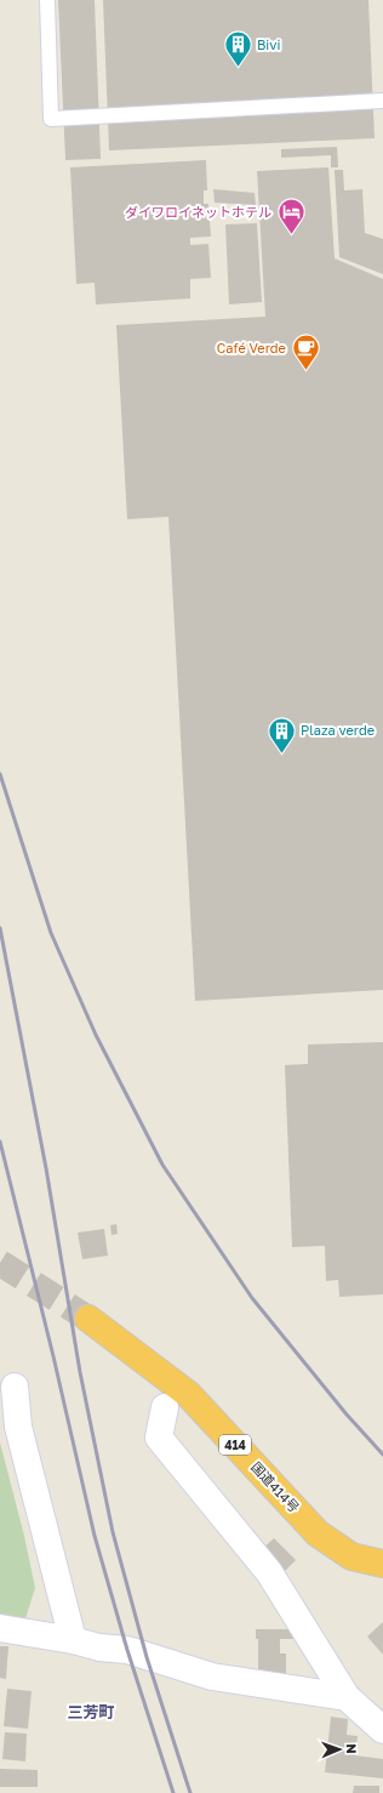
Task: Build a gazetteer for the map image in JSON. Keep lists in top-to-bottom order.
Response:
{
  "streets": {
    "highway": ["414", "国道414号"]
  },
  "districts": ["三芳町"],
  "places": {
    "building": ["Bivi", "Plaza verde"],
    "hotel": ["ダイワロイネットホテル"],
    "cafe": ["Café Verde"]
  },
  "north": "right"
}
